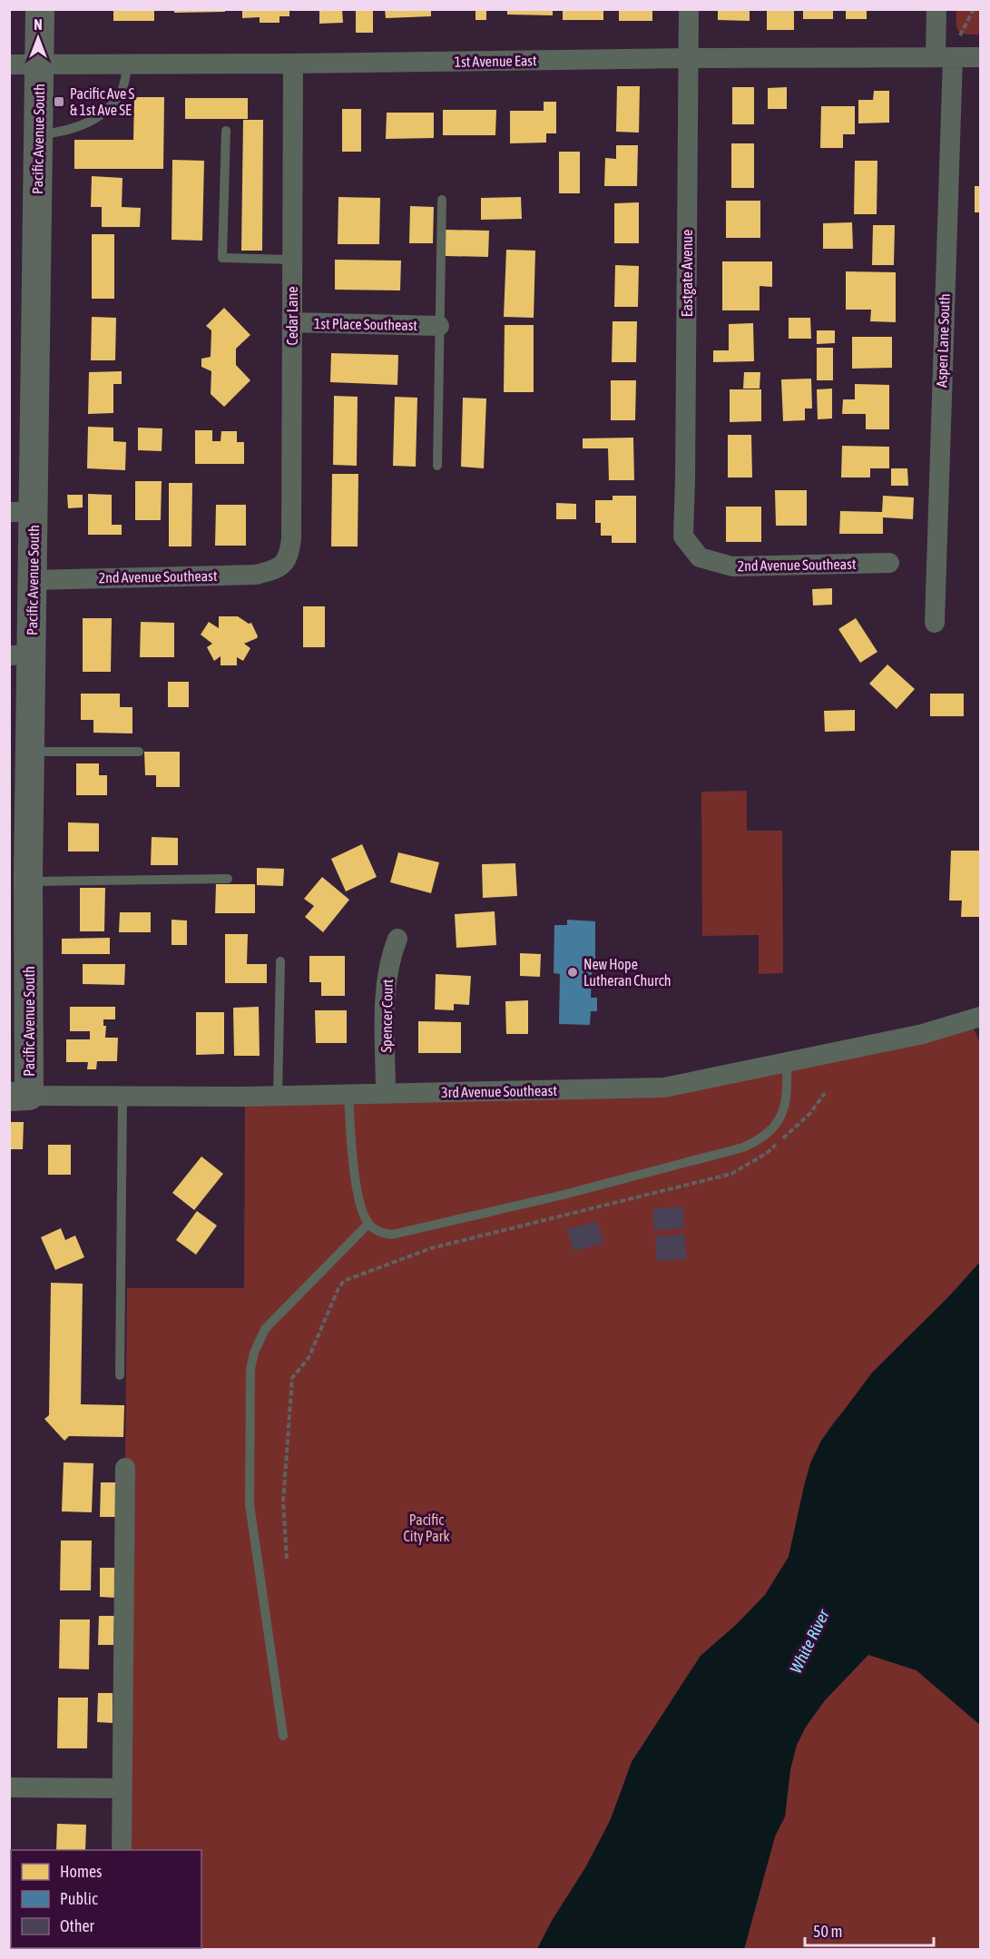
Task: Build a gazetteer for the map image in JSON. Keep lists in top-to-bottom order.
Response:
{
  "streets": {
    "street": [
      "1st Avenue East",
      "Pacific Avenue South",
      "Eastgate Avenue",
      "Cedar Lane",
      "1st Place Southeast",
      "Aspen Lane South",
      "2nd Avenue Southeast",
      "Spencer Court",
      "3rd Avenue Southeast"
    ]
  },
  "crossings": [
    ["1st Avenue East", "Pacific Avenue South"],
    ["1st Avenue East", "Eastgate Avenue"],
    ["1st Avenue East", "Cedar Lane"],
    ["1st Avenue East", "Aspen Lane South"],
    ["Pacific Avenue South", "2nd Avenue Southeast"],
    ["Pacific Avenue South", "3rd Avenue Southeast"],
    ["Eastgate Avenue", "2nd Avenue Southeast"],
    ["Cedar Lane", "1st Place Southeast"],
    ["Cedar Lane", "2nd Avenue Southeast"],
    ["Spencer Court", "3rd Avenue Southeast"]
  ],
  "water": ["White River"],
  "parks": ["Pacific City Park"],
  "places": {
    "transit": ["Pacific Ave S & 1st Ave SE"],
    "other": ["New Hope Lutheran Church"]
  },
  "legend": ["Homes", "Public", "Other"],
  "scale_bar": "50 m",
  "north": "top"
}
